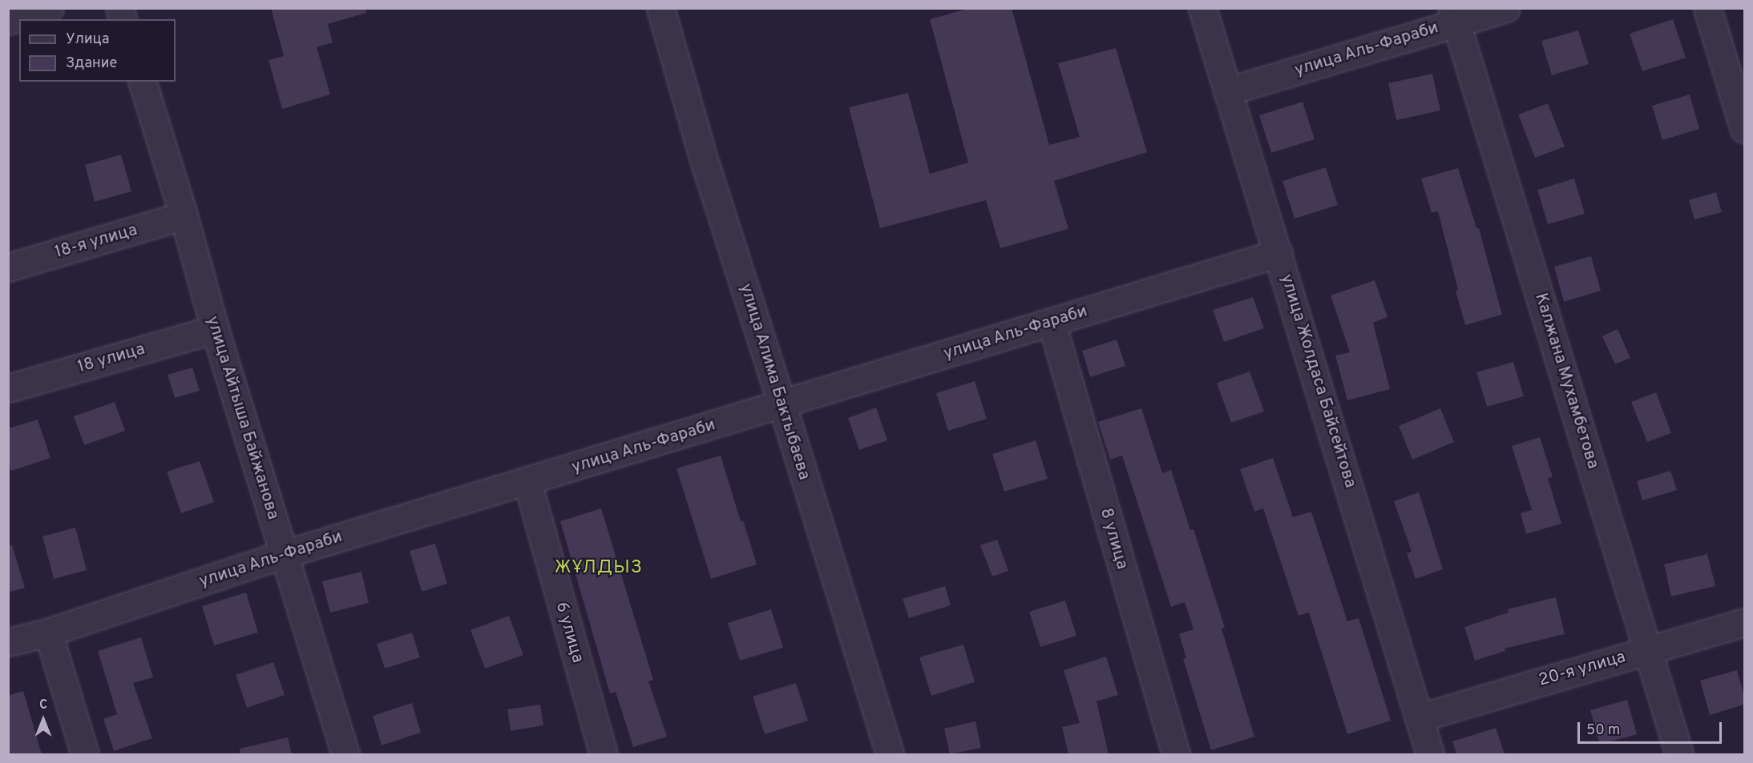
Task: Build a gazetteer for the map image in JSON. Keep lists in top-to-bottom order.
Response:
{
  "streets": {
    "street": [
      "улица Аль-Фараби",
      "18-я улица",
      "18 улица",
      "улица Жолдаса Байсейтова",
      "Калжана Мухамбетова",
      "улица Алима Бактыбаева",
      "улица Айтыша Байжанова",
      "8 улица",
      "6 улица",
      "20-я улица"
    ]
  },
  "crossings": [
    ["улица Аль-Фараби", "улица Жолдаса Байсейтова"],
    ["улица Аль-Фараби", "Калжана Мухамбетова"],
    ["улица Аль-Фараби", "улица Алима Бактыбаева"],
    ["улица Аль-Фараби", "улица Айтыша Байжанова"],
    ["улица Аль-Фараби", "8 улица"],
    ["улица Аль-Фараби", "6 улица"],
    ["18-я улица", "улица Айтыша Байжанова"],
    ["18 улица", "улица Айтыша Байжанова"],
    ["улица Жолдаса Байсейтова", "20-я улица"],
    ["Калжана Мухамбетова", "20-я улица"]
  ],
  "districts": ["ЖҰЛДЫЗ"],
  "legend": ["Улица", "Здание"],
  "scale_bar": "50 m",
  "north": "top"
}
